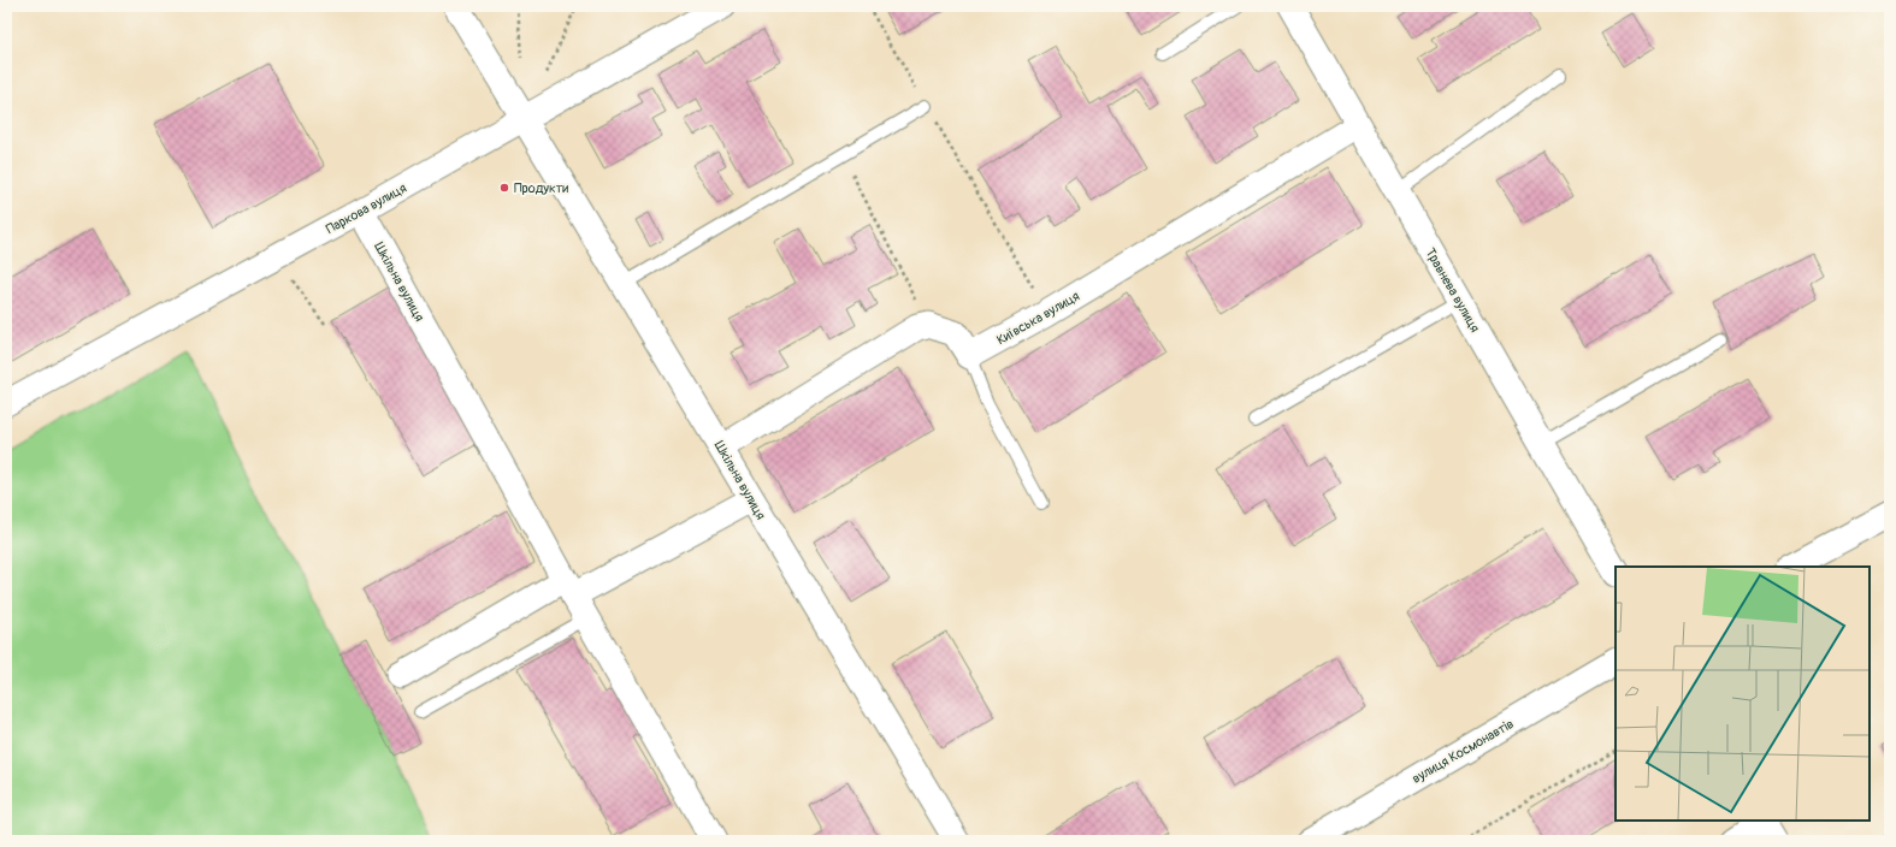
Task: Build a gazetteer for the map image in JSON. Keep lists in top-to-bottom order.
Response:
{
  "streets": {
    "street": [
      "Паркова вулиця",
      "Шкільна вулиця",
      "Травнева вулиця",
      "Київська вулиця",
      "вулиця Космонавтів"
    ]
  },
  "crossings": [
    ["Паркова вулиця", "Шкільна вулиця"],
    ["Травнева вулиця", "Київська вулиця"]
  ],
  "places": ["Продукти"]
}
